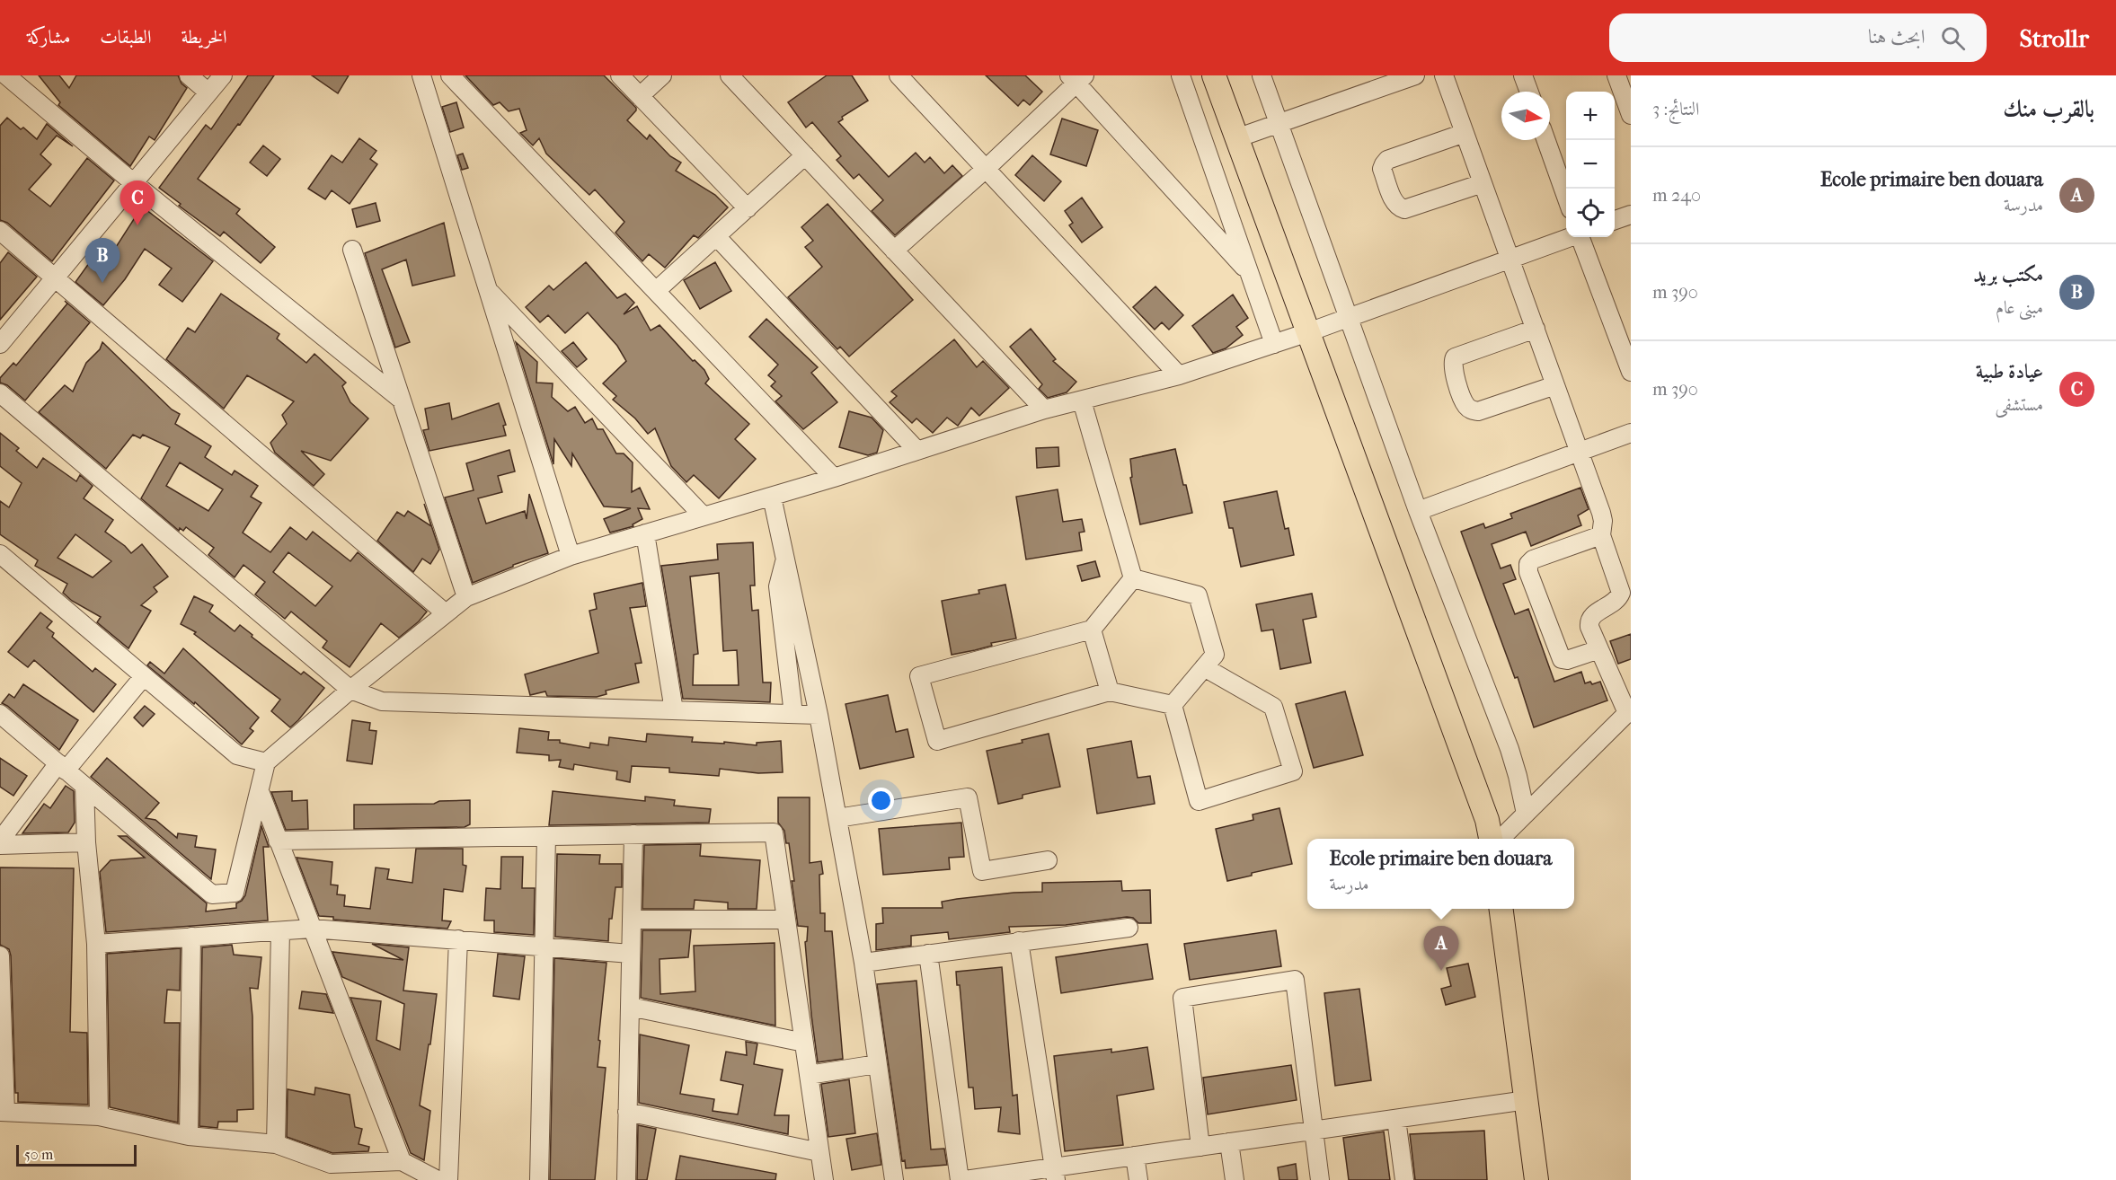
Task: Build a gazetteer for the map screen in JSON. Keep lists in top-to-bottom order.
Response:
{
  "scale_bar": "50 m",
  "north": "right",
  "page": {
    "header": "Strollr",
    "search": "ابحث هنا",
    "nav": ["الخريطة", "الطبقات", "مشاركة"],
    "heading": ["بالقرب منك", "النتائج: 3"],
    "map_buttons": ["+", "−"],
    "list": [
      {
        "mark": "A",
        "name": "Ecole primaire ben douara",
        "note": "مدرسة",
        "value": "240 m"
      },
      {
        "mark": "B",
        "name": "مكتب بريد",
        "note": "مبنى عام",
        "value": "390 m"
      },
      {
        "mark": "C",
        "name": "عيادة طبية",
        "note": "مستشفى",
        "value": "390 m"
      }
    ],
    "pins": ["C", "B", "A"],
    "popup": ["Ecole primaire ben douara", "مدرسة"],
    "scale": "50 m"
  }
}
